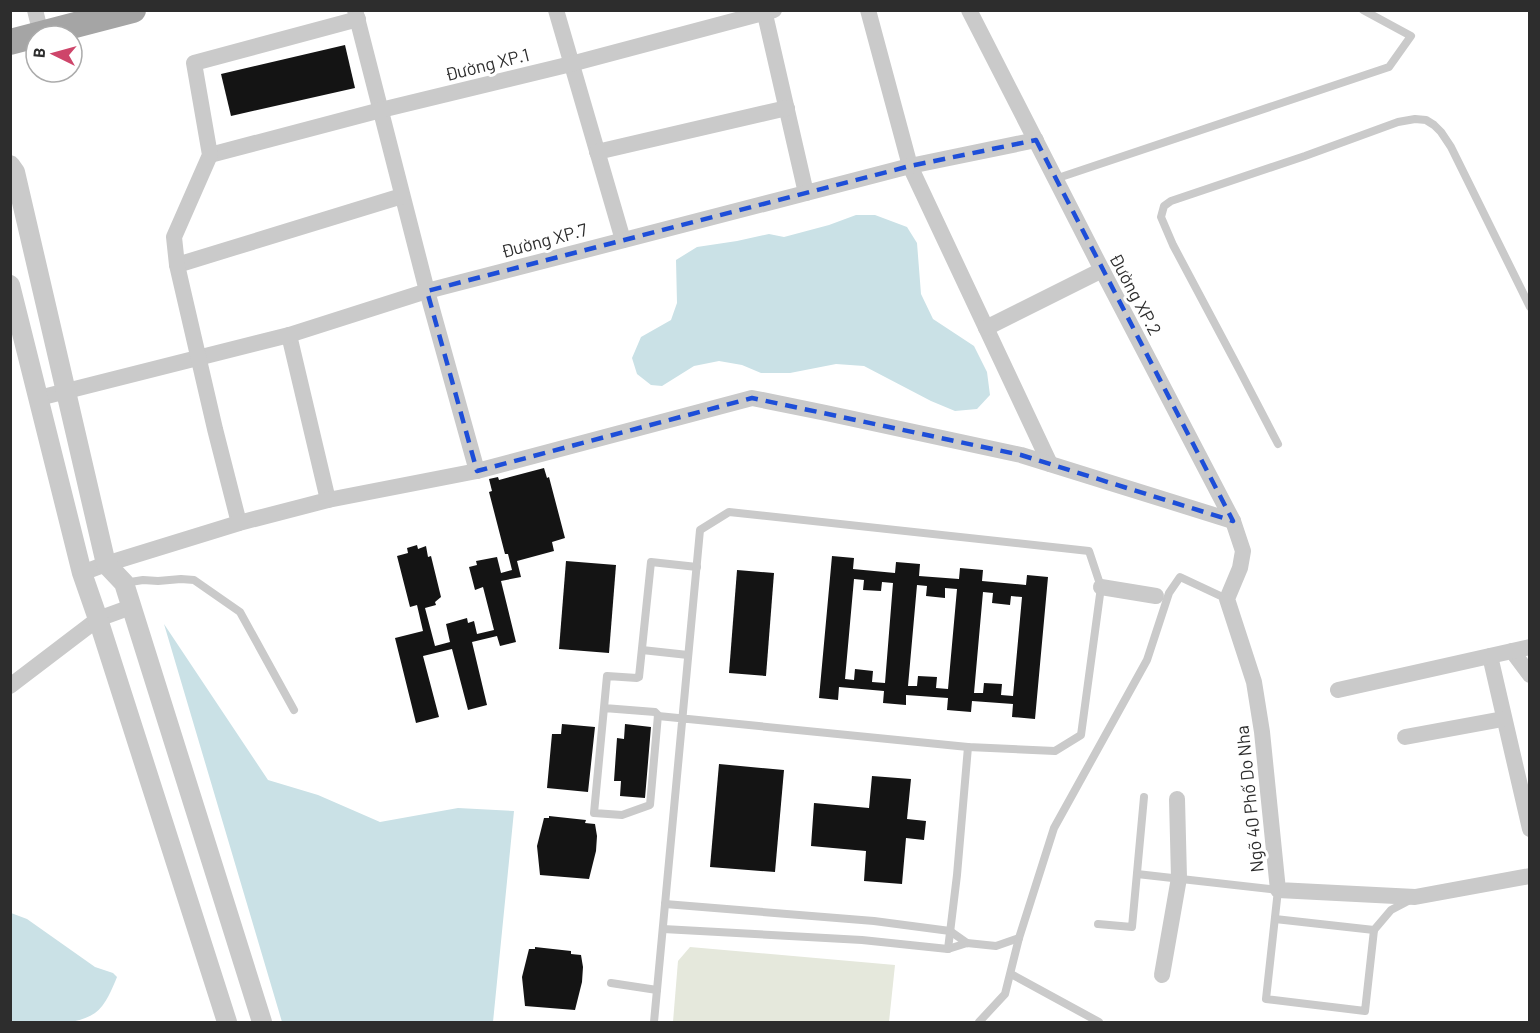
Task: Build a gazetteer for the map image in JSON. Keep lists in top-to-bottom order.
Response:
{
  "streets": {
    "street": [
      "Đường XP.1",
      "Đường XP.7",
      "Đường XP.2",
      "Ngõ 40 Phố Do Nha"
    ]
  },
  "crossings": [
    ["Đường XP.7", "Đường XP.2"],
    ["Đường XP.2", "Ngõ 40 Phố Do Nha"]
  ],
  "north": "left"
}
